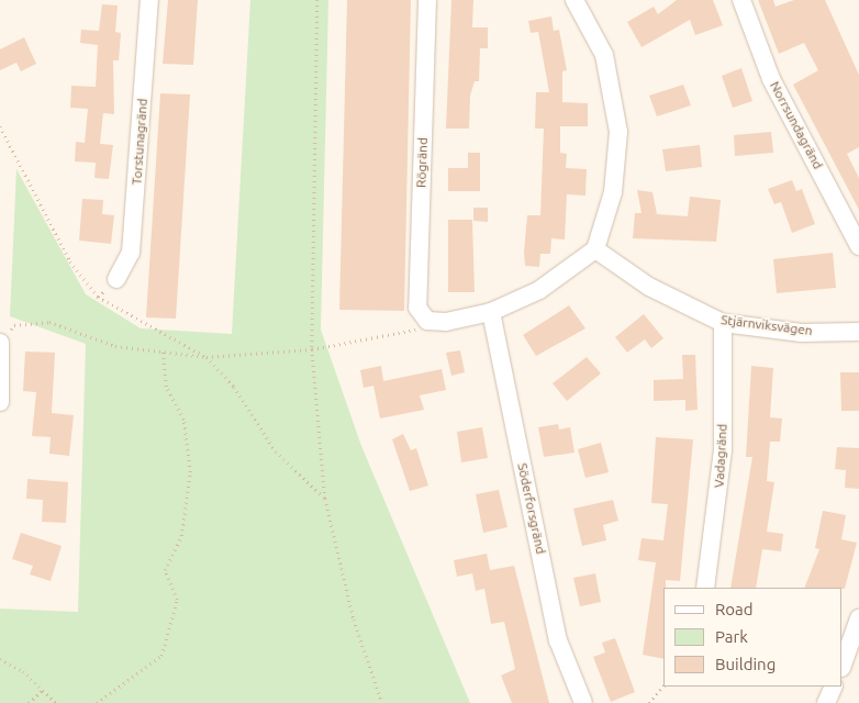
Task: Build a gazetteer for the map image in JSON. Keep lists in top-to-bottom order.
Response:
{
  "streets": {
    "street": [
      "Norrsundagränd",
      "Torstunagränd",
      "Rögränd",
      "Stjärnviksvägen",
      "Vadagränd",
      "Söderforsgränd"
    ]
  },
  "crossings": [
    ["Stjärnviksvägen", "Vadagränd"]
  ],
  "legend": ["Road", "Park", "Building"]
}
